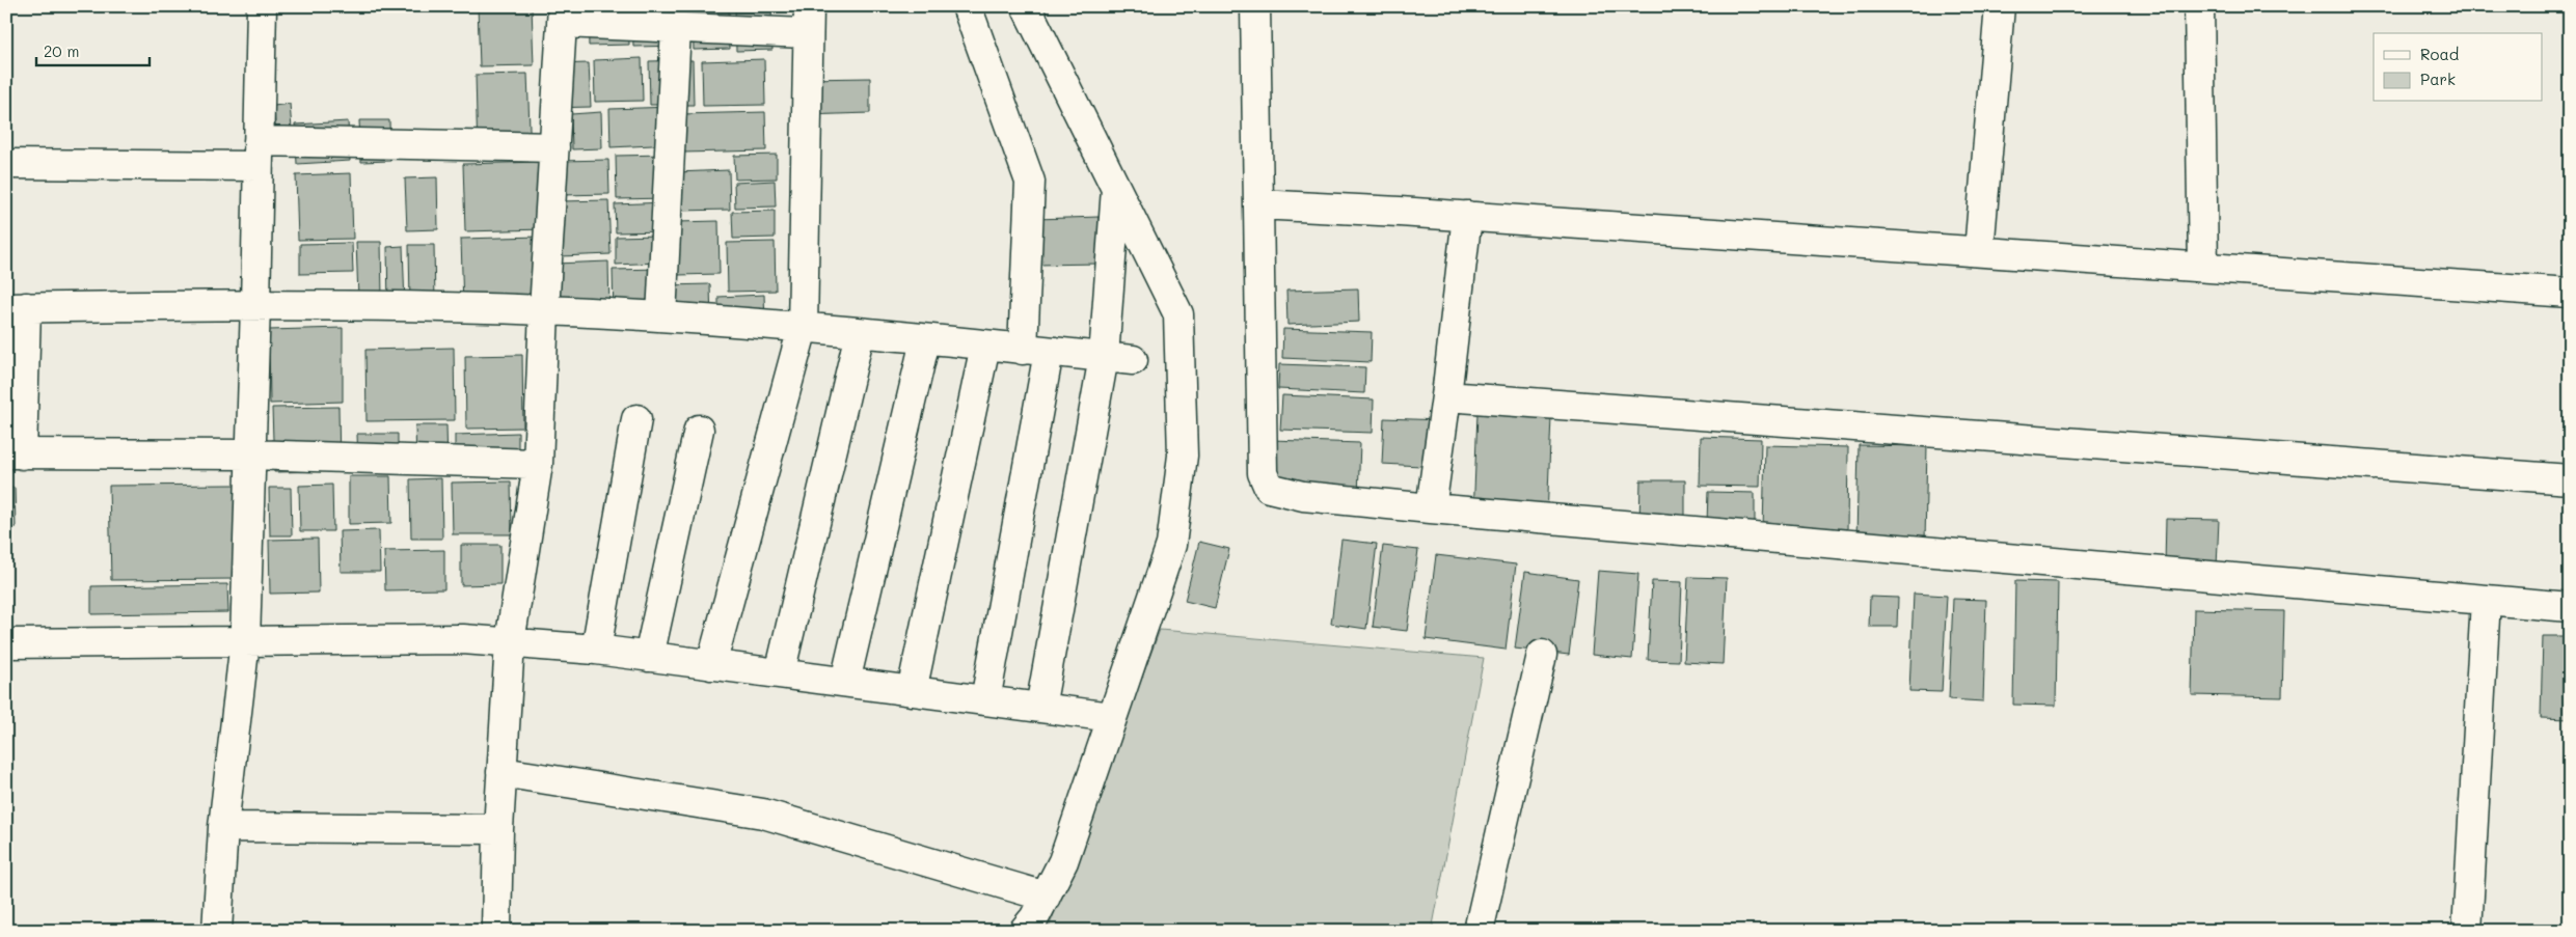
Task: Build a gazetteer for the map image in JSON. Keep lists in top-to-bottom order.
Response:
{
  "legend": ["Road", "Park"],
  "scale_bar": "20 m"
}
